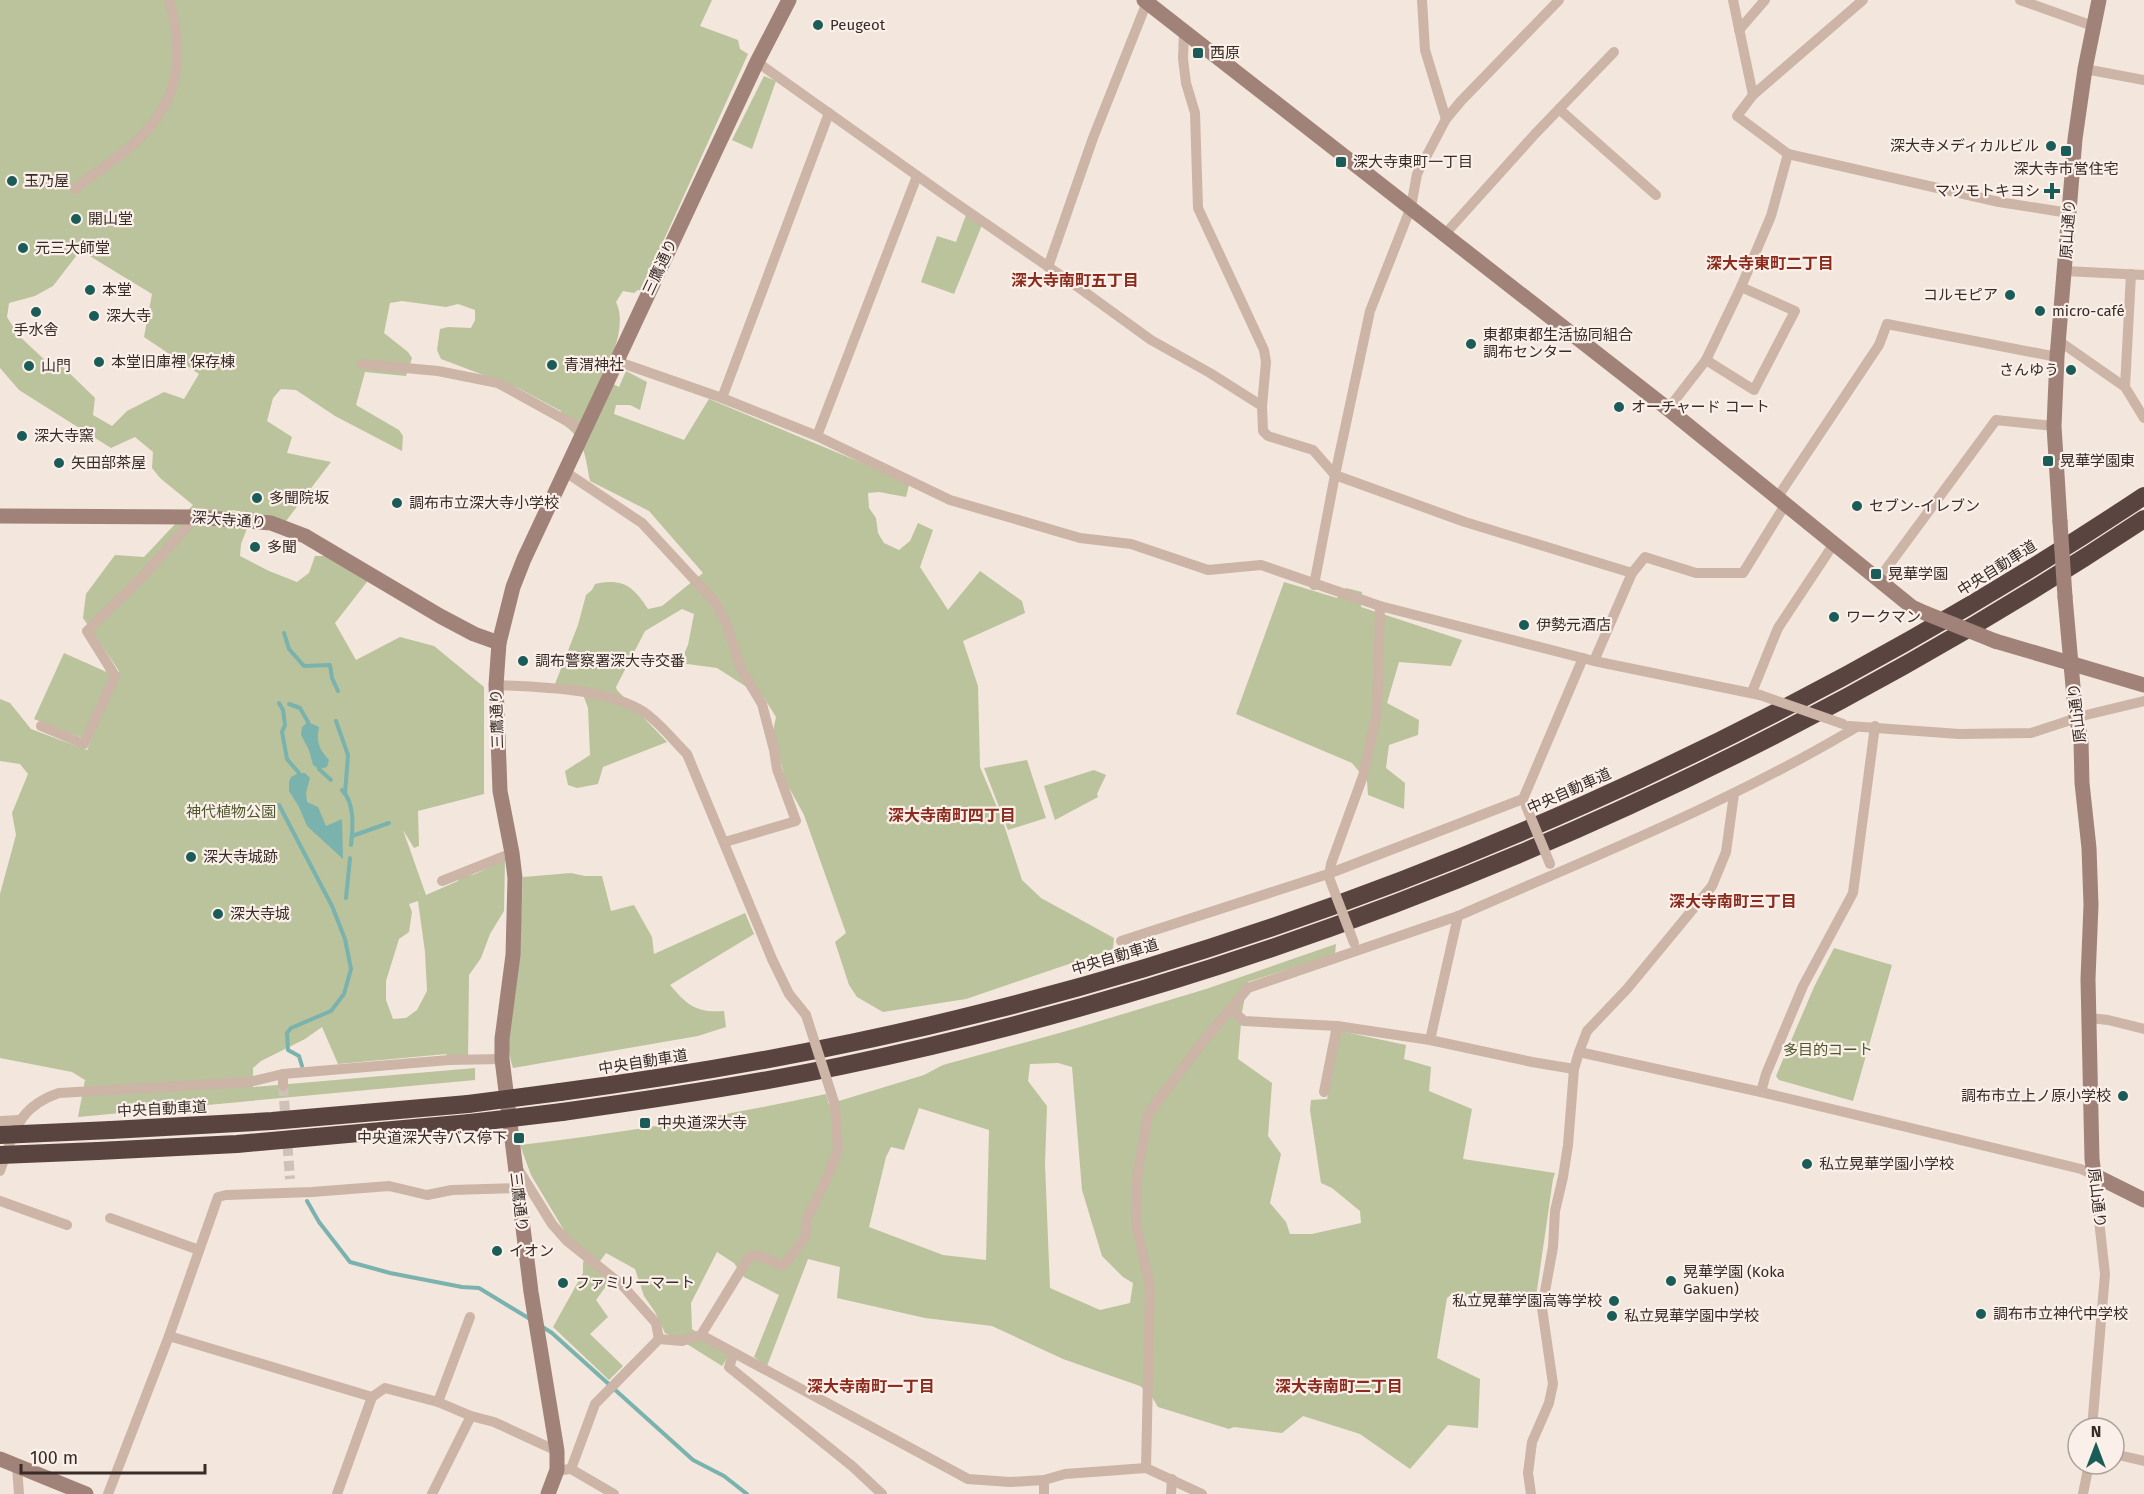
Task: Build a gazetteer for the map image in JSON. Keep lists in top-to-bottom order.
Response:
{
  "streets": {
    "highway": ["中央自動車道"],
    "street": ["原山通り", "三鷹通り", "深大寺通り"]
  },
  "crossings": [
    ["三鷹通り", "深大寺通り"]
  ],
  "districts": [
    "深大寺東町二丁目",
    "深大寺南町五丁目",
    "深大寺南町四丁目",
    "深大寺南町三丁目",
    "深大寺南町一丁目",
    "深大寺南町二丁目"
  ],
  "parks": ["神代植物公園", "多目的コート"],
  "places": {
    "other": [
      "Peugeot",
      "深大寺メディカルビル",
      "玉乃屋",
      "開山堂",
      "元三大師堂",
      "本堂",
      "コルモピア",
      "micro-café",
      "手水舎",
      "深大寺",
      "東都東都生活協同組合 調布センター",
      "本堂旧庫裡 保存棟",
      "青渭神社",
      "山門",
      "さんゆう",
      "オーチャード コート",
      "深大寺窯",
      "矢田部茶屋",
      "多聞院坂",
      "調布市立深大寺小学校",
      "セブン-イレブン",
      "多聞",
      "ワークマン",
      "伊勢元酒店",
      "調布警察署深大寺交番",
      "深大寺城跡",
      "深大寺城",
      "調布市立上ノ原小学校",
      "私立晃華学園小学校",
      "イオン",
      "晃華学園 (Koka Gakuen)",
      "ファミリーマート",
      "私立晃華学園高等学校",
      "調布市立神代中学校",
      "私立晃華学園中学校"
    ],
    "transit": [
      "西原",
      "深大寺市営住宅",
      "深大寺東町一丁目",
      "晃華学園東",
      "晃華学園",
      "中央道深大寺",
      "中央道深大寺バス停下"
    ],
    "health": ["マツモトキヨシ"]
  },
  "scale_bar": "100 m",
  "north": "top"
}
